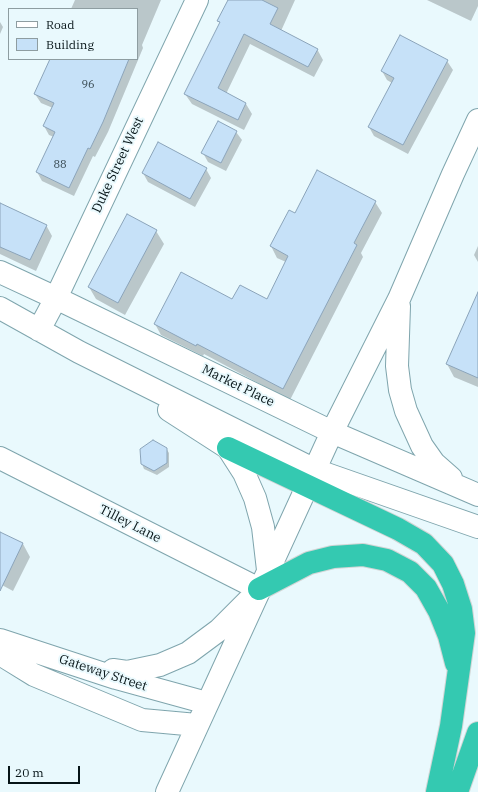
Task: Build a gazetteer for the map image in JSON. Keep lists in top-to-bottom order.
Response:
{
  "streets": {
    "street": [
      "Duke Street West",
      "Market Place",
      "Tilley Lane",
      "Gateway Street"
    ]
  },
  "crossings": [
    ["Duke Street West", "Market Place"]
  ],
  "house_numbers": ["96", "88"],
  "legend": ["Road", "Building"],
  "scale_bar": "20 m"
}
